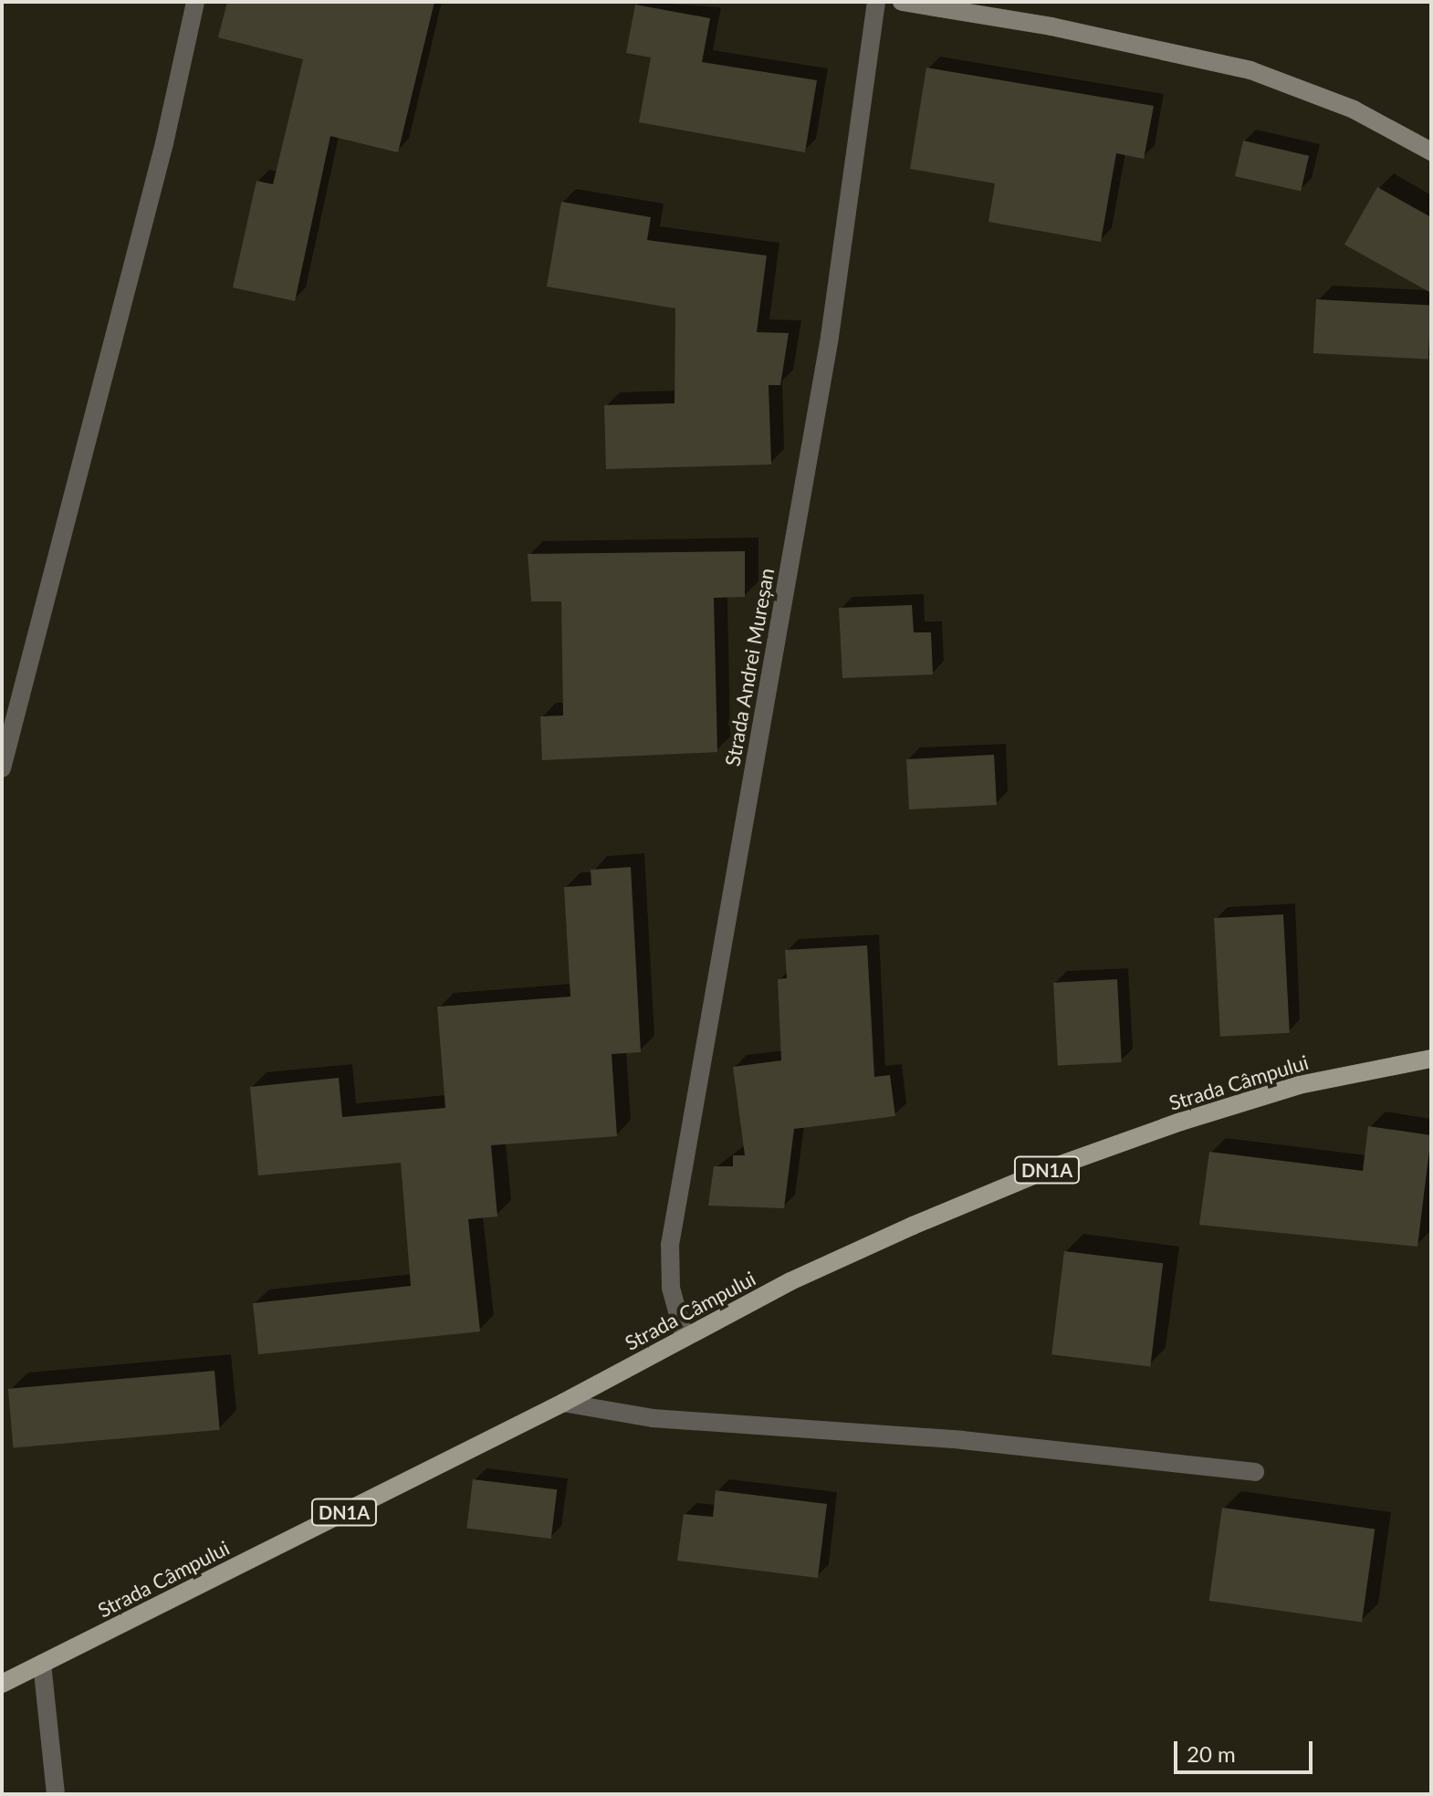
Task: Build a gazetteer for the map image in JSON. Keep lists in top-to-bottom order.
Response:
{
  "streets": {
    "main road": ["Strada Câmpului", "DN1A"],
    "street": ["Strada Andrei Mureșan"]
  },
  "crossings": [
    ["Strada Andrei Mureșan", "Strada Câmpului"]
  ],
  "scale_bar": "20 m"
}
